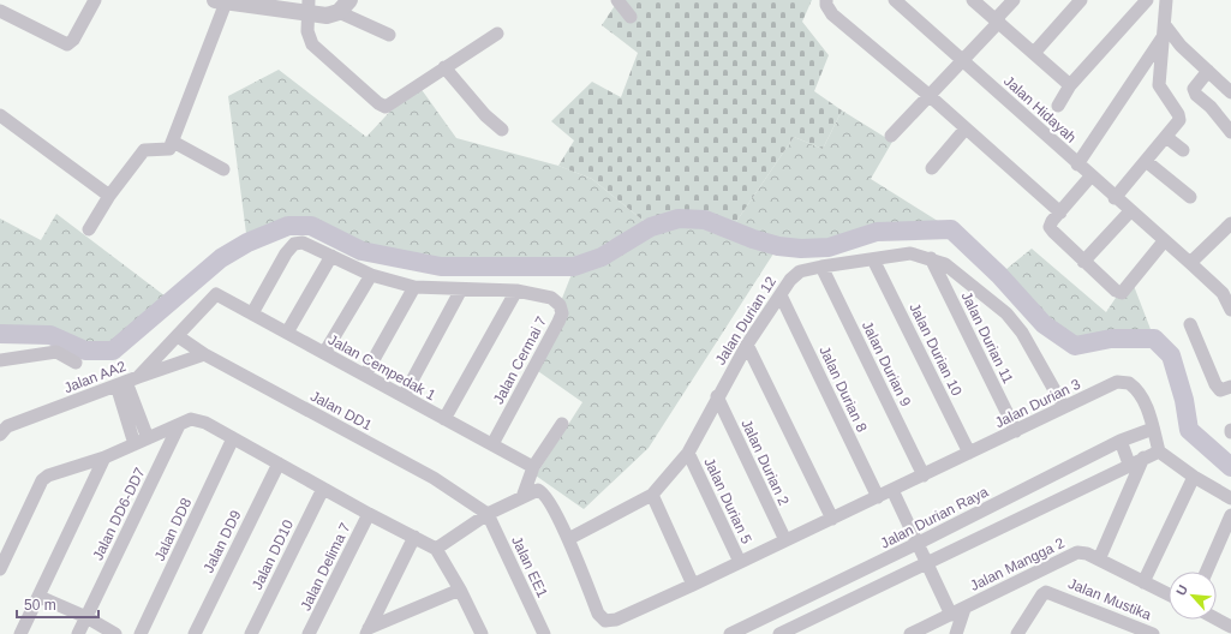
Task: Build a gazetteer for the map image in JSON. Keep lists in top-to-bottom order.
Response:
{
  "streets": {
    "street": [
      "Jalan Hidayah",
      "Jalan Durian 12",
      "Jalan Durian 11",
      "Jalan Durian 10",
      "Jalan Cermai 7",
      "Jalan Durian 9",
      "Jalan Cempedak 1",
      "Jalan AA2",
      "Jalan Durian 8",
      "Jalan Durian 3",
      "Jalan DD1",
      "Jalan Durian 2",
      "Jalan Durian 5",
      "Jalan DD6-DD7",
      "Jalan Durian Raya",
      "Jalan DD8",
      "Jalan DD9",
      "Jalan DD10",
      "Jalan Mangga 2",
      "Jalan Delima 7",
      "Jalan EE1",
      "Jalan Mustika"
    ]
  },
  "crossings": [
    ["Jalan Durian 12", "Jalan Durian 11"],
    ["Jalan Durian 12", "Jalan Durian 10"],
    ["Jalan Durian 12", "Jalan Durian 9"],
    ["Jalan Durian 12", "Jalan Durian 8"],
    ["Jalan Durian 12", "Jalan Durian 3"],
    ["Jalan Durian 12", "Jalan Durian 2"],
    ["Jalan Durian 12", "Jalan Durian 5"],
    ["Jalan Durian 11", "Jalan Durian 3"],
    ["Jalan Durian 10", "Jalan Durian 3"],
    ["Jalan Cermai 7", "Jalan Cempedak 1"],
    ["Jalan Durian 9", "Jalan Durian 3"],
    ["Jalan Cempedak 1", "Jalan DD1"],
    ["Jalan AA2", "Jalan DD1"],
    ["Jalan Durian 8", "Jalan Durian 3"],
    ["Jalan Durian 3", "Jalan Durian 2"],
    ["Jalan Durian 3", "Jalan Durian 5"],
    ["Jalan Durian 3", "Jalan Durian Raya"],
    ["Jalan DD1", "Jalan EE1"]
  ],
  "scale_bar": "50 m",
  "north": "top left"
}
